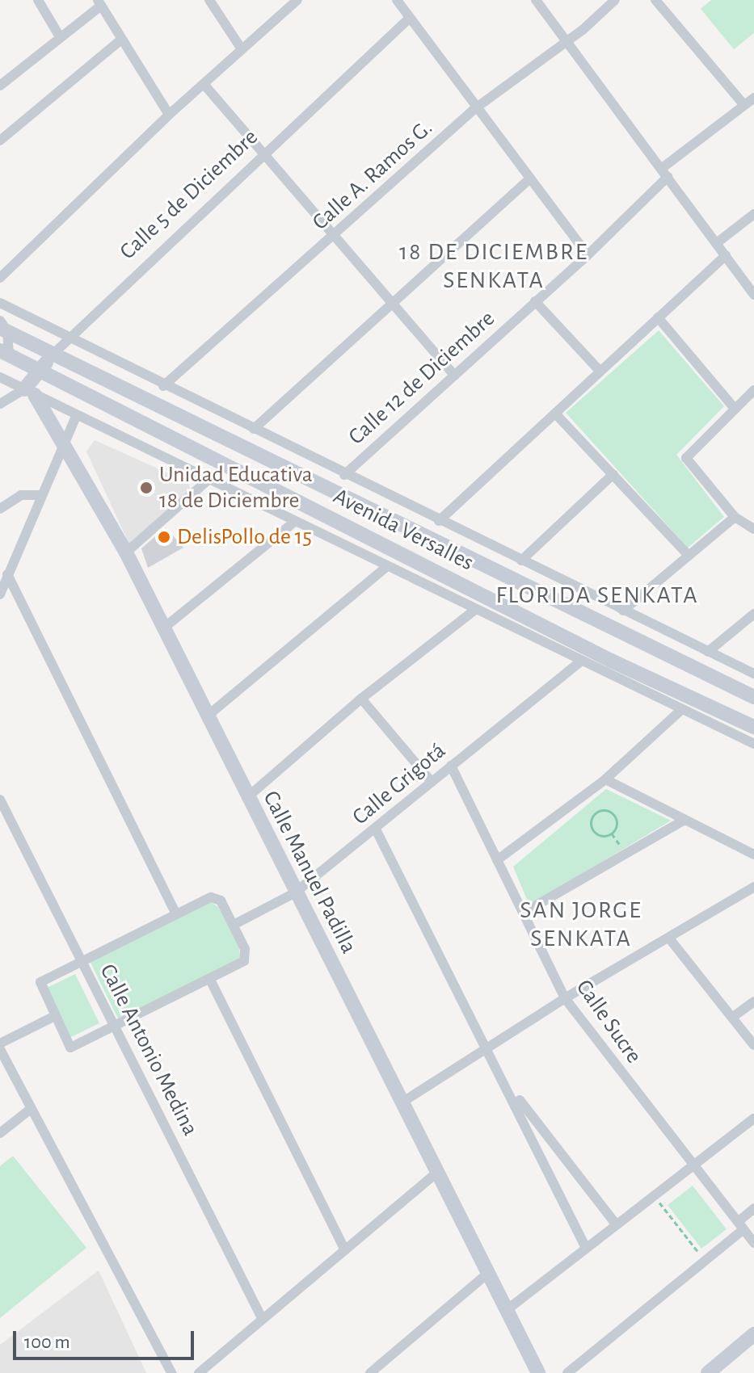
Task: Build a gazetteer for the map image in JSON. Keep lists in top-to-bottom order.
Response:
{
  "streets": {
    "street": [
      "Calle A. Ramos G.",
      "Calle 5 de Diciembre",
      "Calle 12 de Diciembre",
      "Avenida Versalles",
      "Calle Grigotá",
      "Calle Manuel Padilla",
      "Calle Sucre",
      "Calle Antonio Medina"
    ]
  },
  "crossings": [
    ["Calle A. Ramos G.", "Avenida Versalles"],
    ["Calle 5 de Diciembre", "Avenida Versalles"],
    ["Calle 5 de Diciembre", "Calle Manuel Padilla"],
    ["Calle 12 de Diciembre", "Avenida Versalles"],
    ["Avenida Versalles", "Calle Grigotá"],
    ["Avenida Versalles", "Calle Manuel Padilla"],
    ["Calle Grigotá", "Calle Manuel Padilla"],
    ["Calle Grigotá", "Calle Sucre"]
  ],
  "districts": ["18 DE DICIEMBRE SENKATA", "FLORIDA SENKATA", "SAN JORGE SENKATA"],
  "places": ["Unidad Educativa 18 de Diciembre", "DelisPollo de 15"],
  "scale_bar": "100 m"
}
